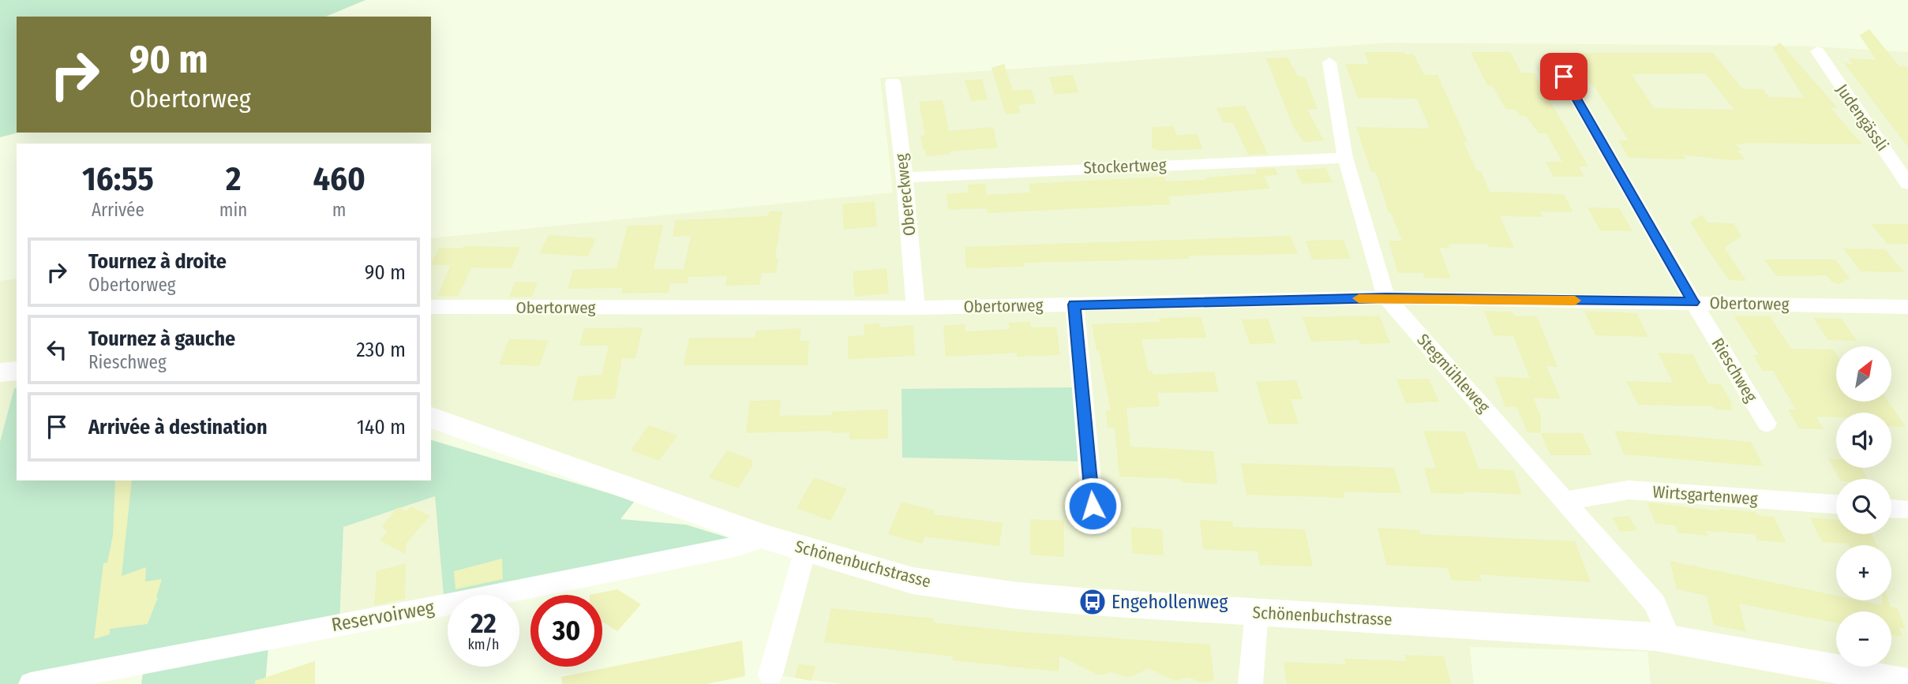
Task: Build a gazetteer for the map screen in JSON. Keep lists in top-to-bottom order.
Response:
{
  "streets": {
    "street": [
      "Judengässli",
      "Stockertweg",
      "Obereckweg",
      "Obertorweg",
      "Rieschweg",
      "Stegmühleweg",
      "Wirtsgartenweg",
      "Schönenbuchstrasse",
      "Reservoirweg"
    ]
  },
  "crossings": [
    ["Stockertweg", "Obereckweg"],
    ["Stockertweg", "Stegmühleweg"],
    ["Obereckweg", "Obertorweg"],
    ["Obertorweg", "Rieschweg"],
    ["Obertorweg", "Stegmühleweg"],
    ["Stegmühleweg", "Wirtsgartenweg"],
    ["Stegmühleweg", "Schönenbuchstrasse"],
    ["Schönenbuchstrasse", "Reservoirweg"]
  ],
  "places": {
    "bus stop": ["Engehollenweg"]
  },
  "north": "top right",
  "page": {
    "turn": ["90 m", "Obertorweg"],
    "eta": [
      "16:55",
      "Arrivée",
      "2",
      "min",
      "460",
      "m"
    ],
    "list": [
      {
        "name": "Tournez à droite",
        "note": "Obertorweg",
        "value": "90 m"
      },
      {
        "name": "Tournez à gauche",
        "note": "Rieschweg",
        "value": "230 m"
      },
      {
        "name": "Arrivée à destination",
        "value": "140 m"
      }
    ],
    "map_buttons": ["+", "−"],
    "speed": "22 km/h",
    "limit": "30"
  }
}
